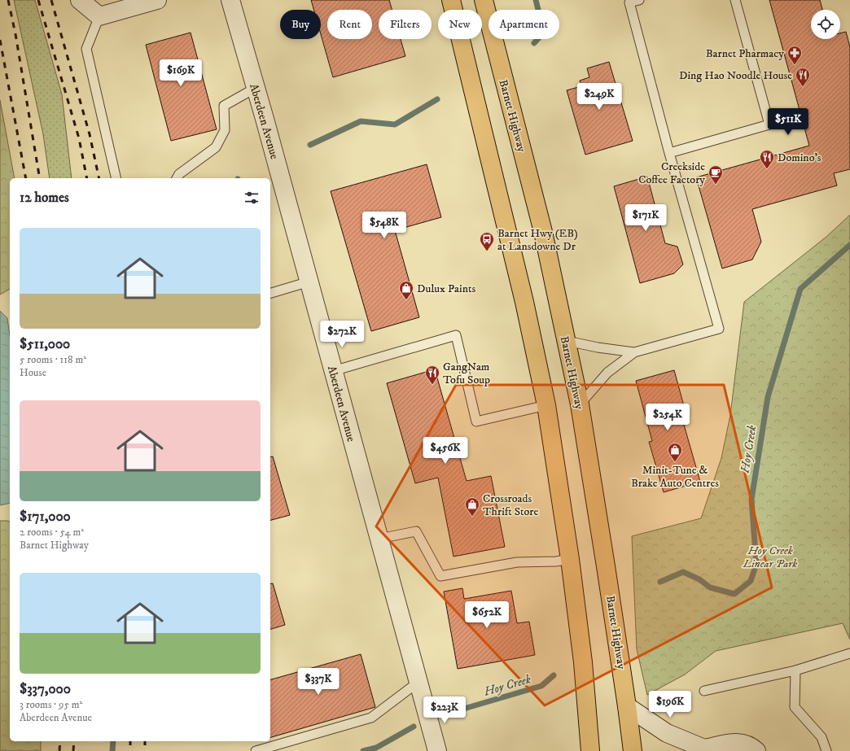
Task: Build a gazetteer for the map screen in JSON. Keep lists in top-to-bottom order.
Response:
{
  "streets": {
    "main road": ["Barnet Highway"],
    "street": ["Aberdeen Avenue"]
  },
  "water": ["Hoy Creek"],
  "parks": ["Hoy Creek Linear Park"],
  "places": {
    "pharmacy": ["Barnet Pharmacy"],
    "restaurant": ["Ding Hao Noodle House", "Domino's", "GangNam Tofu Soup"],
    "cafe": ["Creekside Coffee Factory"],
    "bus stop": ["Barnet Hwy (EB) at Lansdowne Dr"],
    "shop": ["Dulux Paints", "Minit-Tune & Brake Auto Centres", "Crossroads Thrift Store"]
  },
  "page": {
    "chip": [
      "Buy",
      "Rent",
      "Filters",
      "New",
      "Apartment"
    ],
    "price": [
      "$169K",
      "$249K",
      "$511K",
      "$171K",
      "$548K",
      "$272K",
      "$254K",
      "$456K",
      "$652K",
      "$337K",
      "$196K",
      "$223K"
    ],
    "heading": "12 homes",
    "list": [
      {
        "name": "$511,000",
        "note": "5 rooms · 118 m² · House"
      },
      {
        "name": "$171,000",
        "note": "2 rooms · 54 m² · Barnet Highway"
      },
      {
        "name": "$337,000",
        "note": "3 rooms · 95 m² · Aberdeen Avenue"
      }
    ]
  }
}
